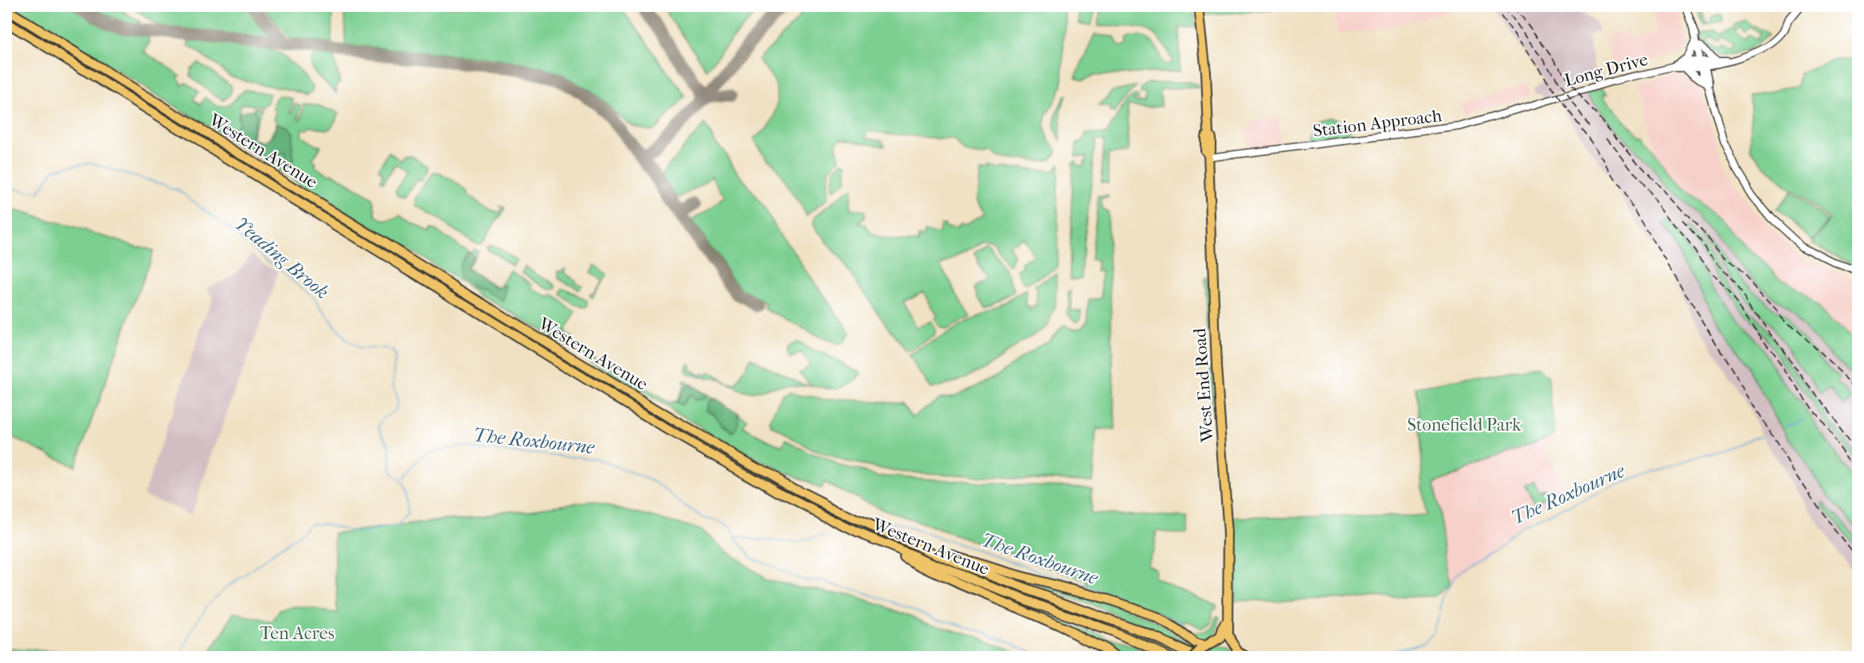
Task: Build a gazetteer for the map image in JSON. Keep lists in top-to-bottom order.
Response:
{
  "streets": {
    "main road": ["Western Avenue", "West End Road"],
    "street": ["Long Drive", "Station Approach"]
  },
  "crossings": [
    ["Long Drive", "Station Approach"],
    ["Station Approach", "West End Road"],
    ["Western Avenue", "West End Road"]
  ],
  "water": ["Yeading Brook", "The Roxbourne"],
  "parks": ["Stonefield Park", "Ten Acres"]
}
